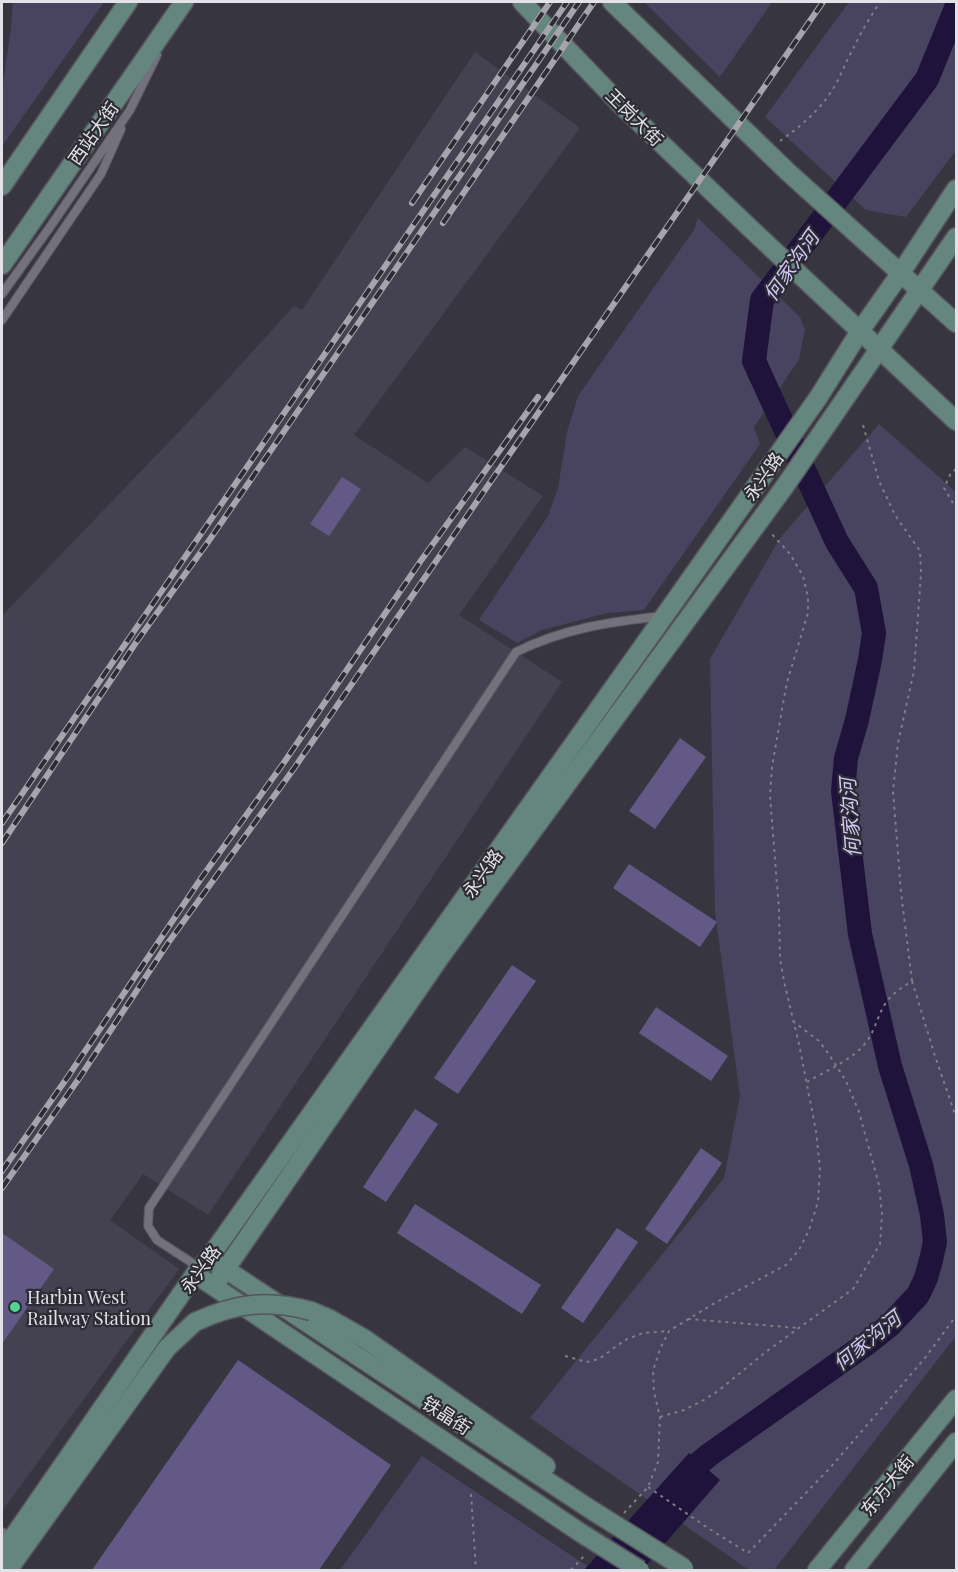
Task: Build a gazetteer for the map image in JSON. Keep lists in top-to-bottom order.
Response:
{
  "streets": {
    "main road": [
      "王岗大街",
      "西站大街",
      "永兴路",
      "铁晶街",
      "东方大街"
    ]
  },
  "crossings": [
    ["王岗大街", "永兴路"],
    ["永兴路", "铁晶街"]
  ],
  "water": ["何家沟河"],
  "places": ["Harbin West Railway Station"]
}
